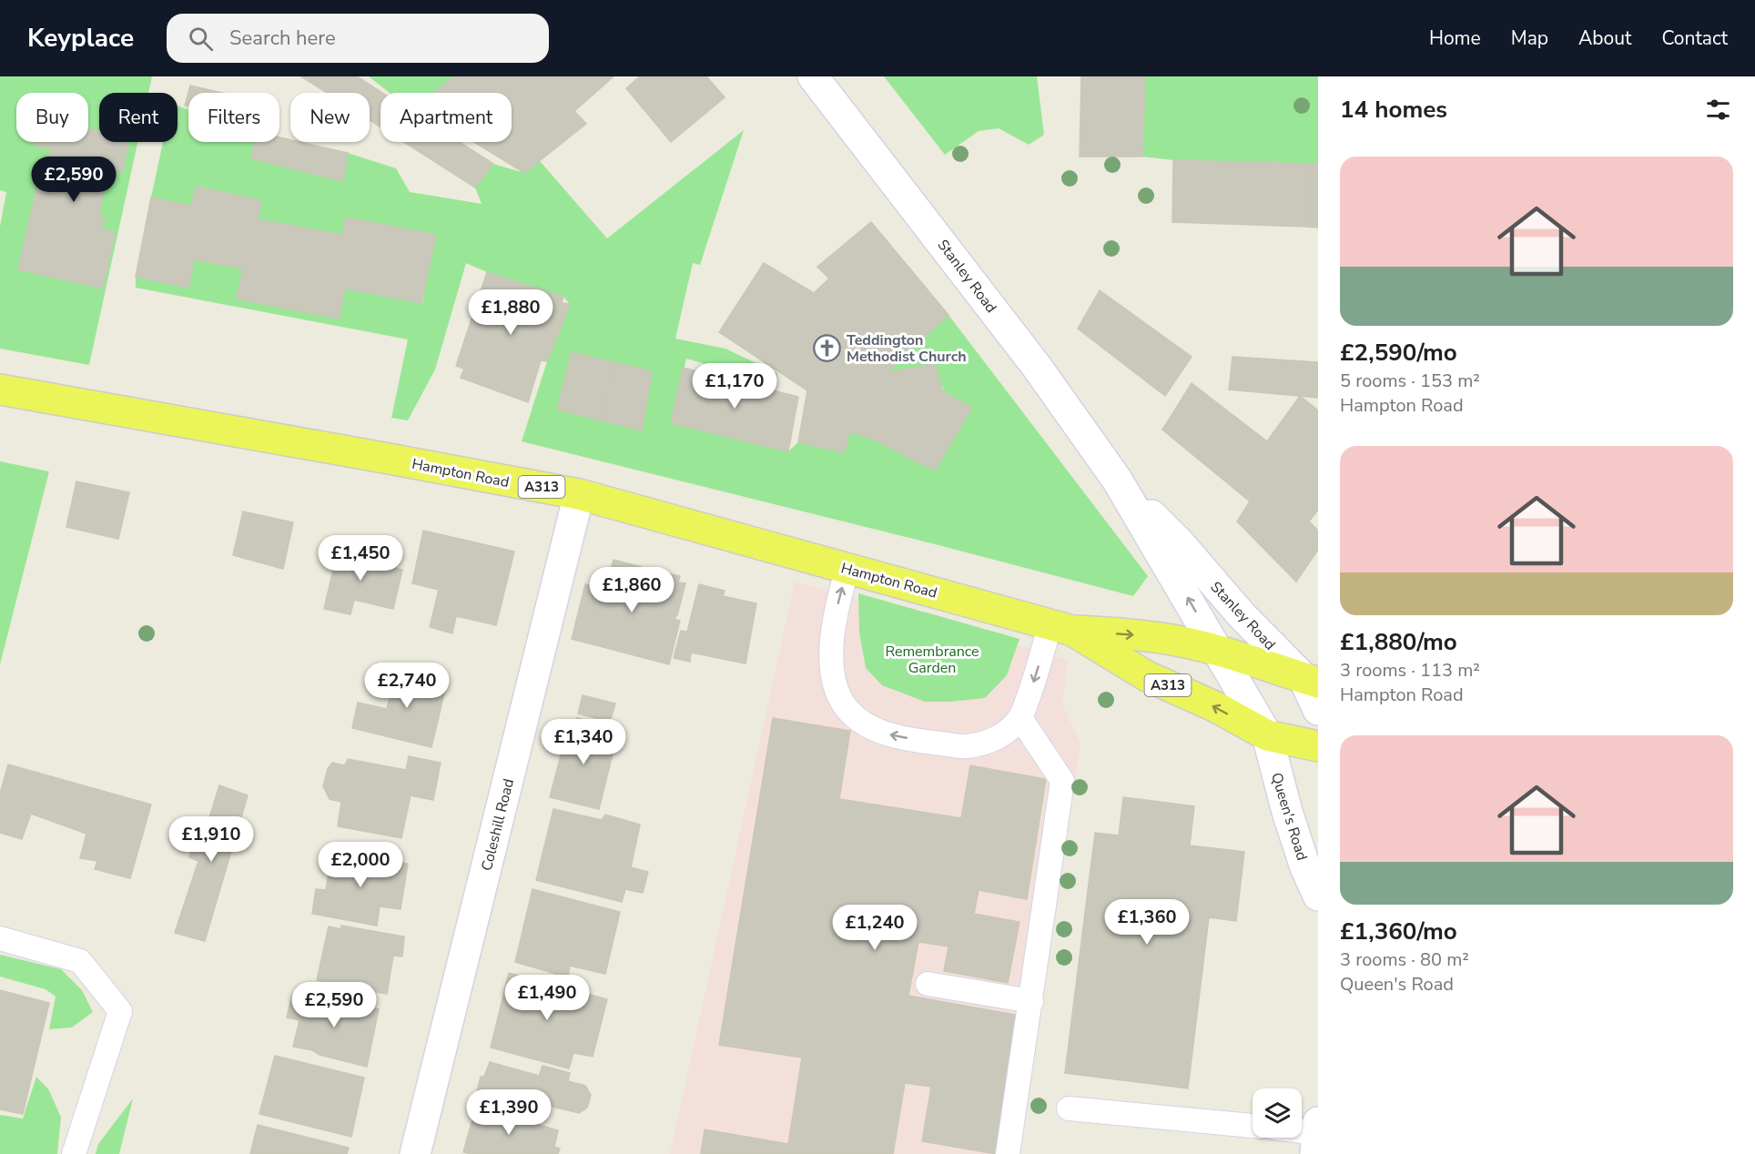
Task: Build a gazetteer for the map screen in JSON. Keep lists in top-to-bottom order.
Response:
{
  "streets": {
    "main road": [
      "Stanley Road",
      "Hampton Road",
      "A313",
      "Queen's Road",
      "Coleshill Road"
    ]
  },
  "crossings": [
    ["Stanley Road", "Hampton Road"],
    ["Stanley Road", "A313"],
    ["Stanley Road", "Queen's Road"],
    ["Hampton Road", "A313"],
    ["Hampton Road", "Queen's Road"],
    ["Hampton Road", "Coleshill Road"],
    ["A313", "Queen's Road"]
  ],
  "parks": ["Remembrance Garden"],
  "places": {
    "church": ["Teddington Methodist Church"]
  },
  "page": {
    "header": "Keyplace",
    "search": "Search here",
    "nav": [
      "Home",
      "Map",
      "About",
      "Contact"
    ],
    "heading": "14 homes",
    "chip": [
      "Buy",
      "Rent",
      "Filters",
      "New",
      "Apartment"
    ],
    "list": [
      {
        "name": "£2,590/mo",
        "note": "5 rooms · 153 m² · Hampton Road"
      },
      {
        "name": "£1,880/mo",
        "note": "3 rooms · 113 m² · Hampton Road"
      },
      {
        "name": "£1,360/mo",
        "note": "3 rooms · 80 m² · Queen's Road"
      }
    ],
    "price": [
      "£2,590",
      "£1,880",
      "£1,170",
      "£1,450",
      "£1,860",
      "£2,740",
      "£1,340",
      "£1,910",
      "£2,000",
      "£1,360",
      "£1,240",
      "£1,490",
      "£2,590",
      "£1,390"
    ]
  }
}
